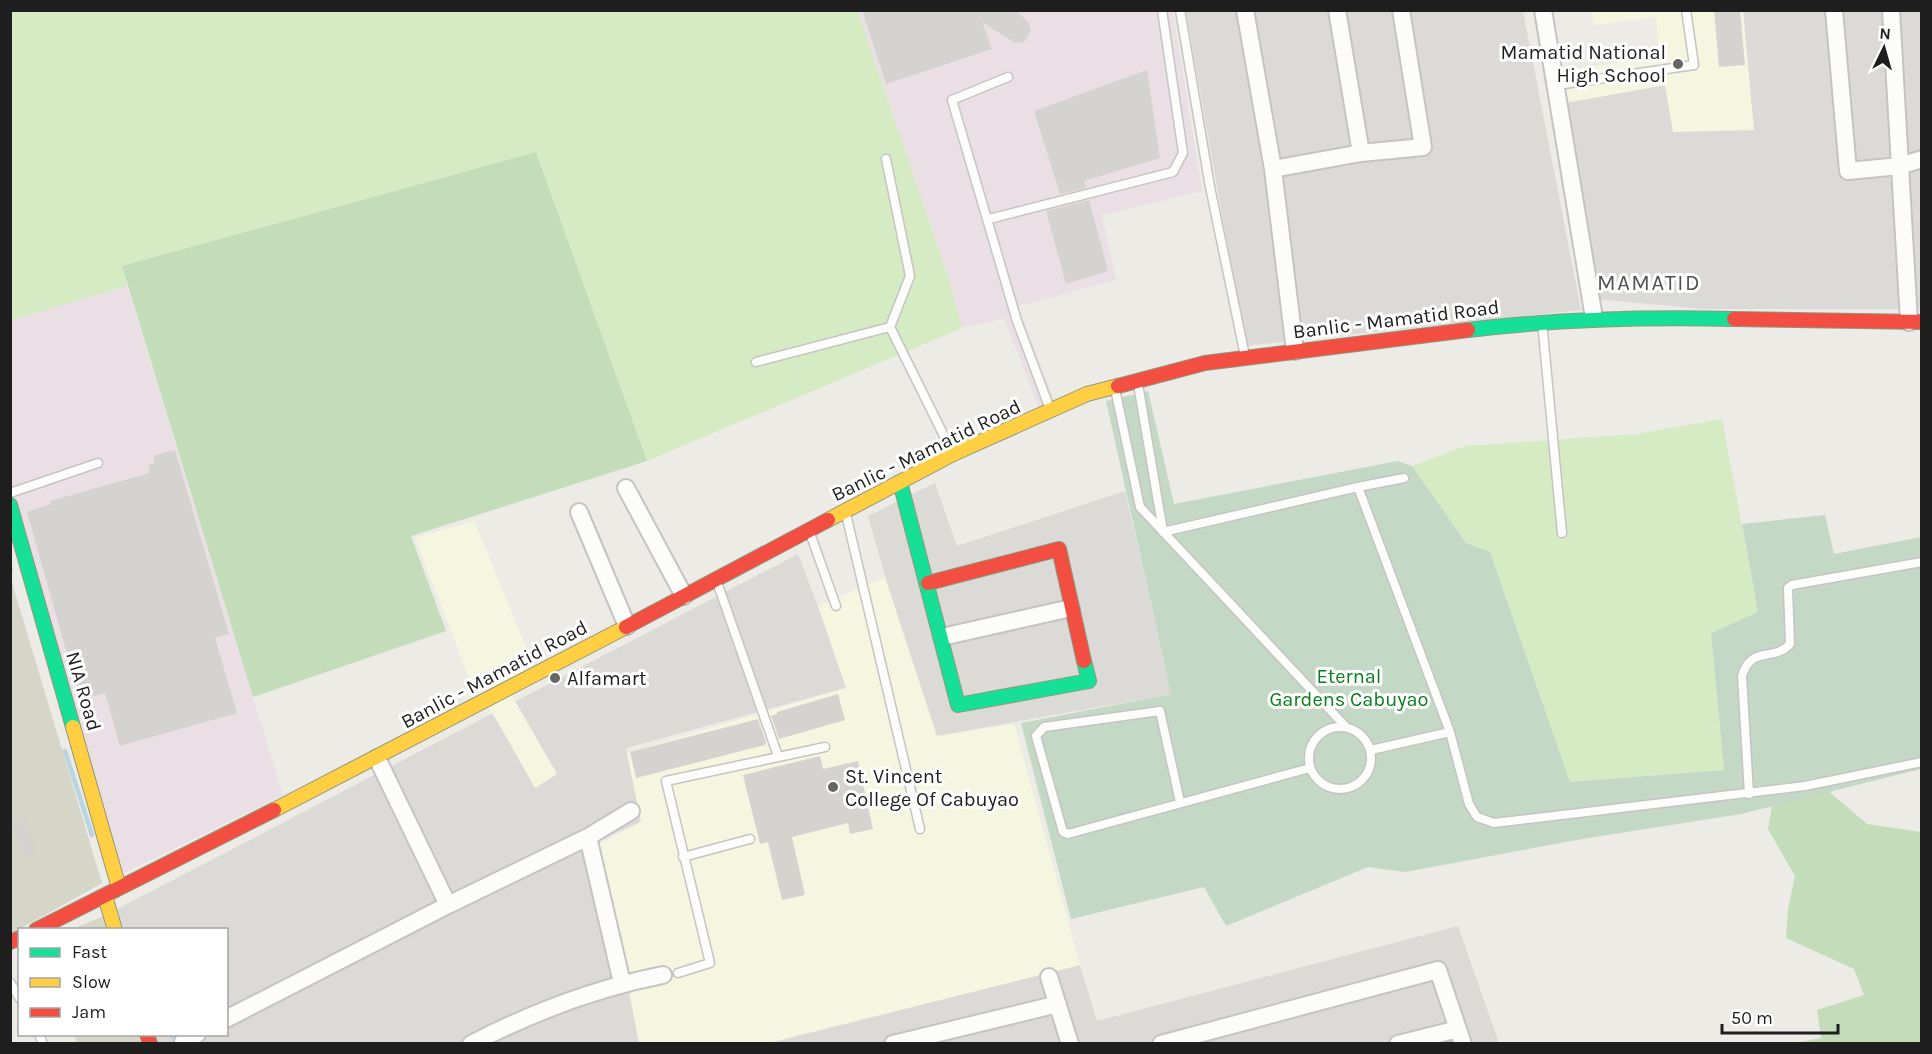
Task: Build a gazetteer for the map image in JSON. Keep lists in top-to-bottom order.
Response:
{
  "streets": {
    "main road": ["Banlic - Mamatid Road", "NIA Road"]
  },
  "crossings": [
    ["Banlic - Mamatid Road", "NIA Road"]
  ],
  "districts": ["MAMATID"],
  "parks": ["Eternal Gardens Cabuyao"],
  "places": ["Mamatid National High School", "Alfamart", "St. Vincent College Of Cabuyao"],
  "legend": ["Fast", "Slow", "Jam"],
  "scale_bar": "50 m",
  "north": "top"
}
